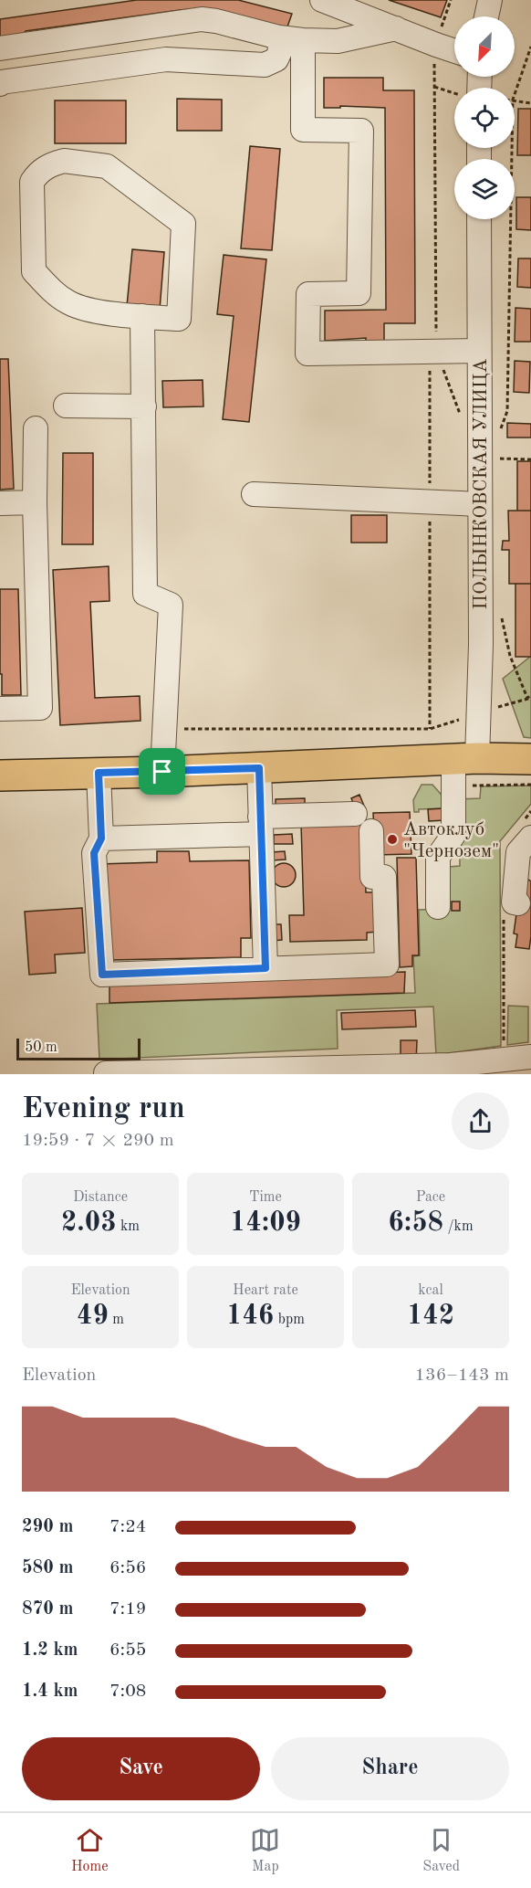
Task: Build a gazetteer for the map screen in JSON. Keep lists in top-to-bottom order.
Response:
{
  "streets": {
    "street": ["ПОЛЫНКОВСКАЯ УЛИЦА"]
  },
  "places": ["Автоклуб \"Чернозем\""],
  "scale_bar": "50 m",
  "north": "bottom left",
  "page": {
    "scale": "50 m",
    "heading": ["Evening run", "19:59 · 7 × 290 m"],
    "stats": [
      ["Distance", "2.03 km"],
      ["Time", "14:09"],
      ["Pace", "6:58 /km"],
      ["Elevation", "49 m"],
      ["Heart rate", "146 bpm"],
      ["kcal", "142"]
    ],
    "chart": ["Elevation", "136–143 m"],
    "list": [
      {
        "name": "290 m",
        "note": "7:24"
      },
      {
        "name": "580 m",
        "note": "6:56"
      },
      {
        "name": "870 m",
        "note": "7:19"
      },
      {
        "name": "1.2 km",
        "note": "6:55"
      },
      {
        "name": "1.4 km",
        "note": "7:08"
      }
    ],
    "buttons": ["Save", "Share"],
    "tabs": ["Home", "Map", "Saved"]
  }
}
